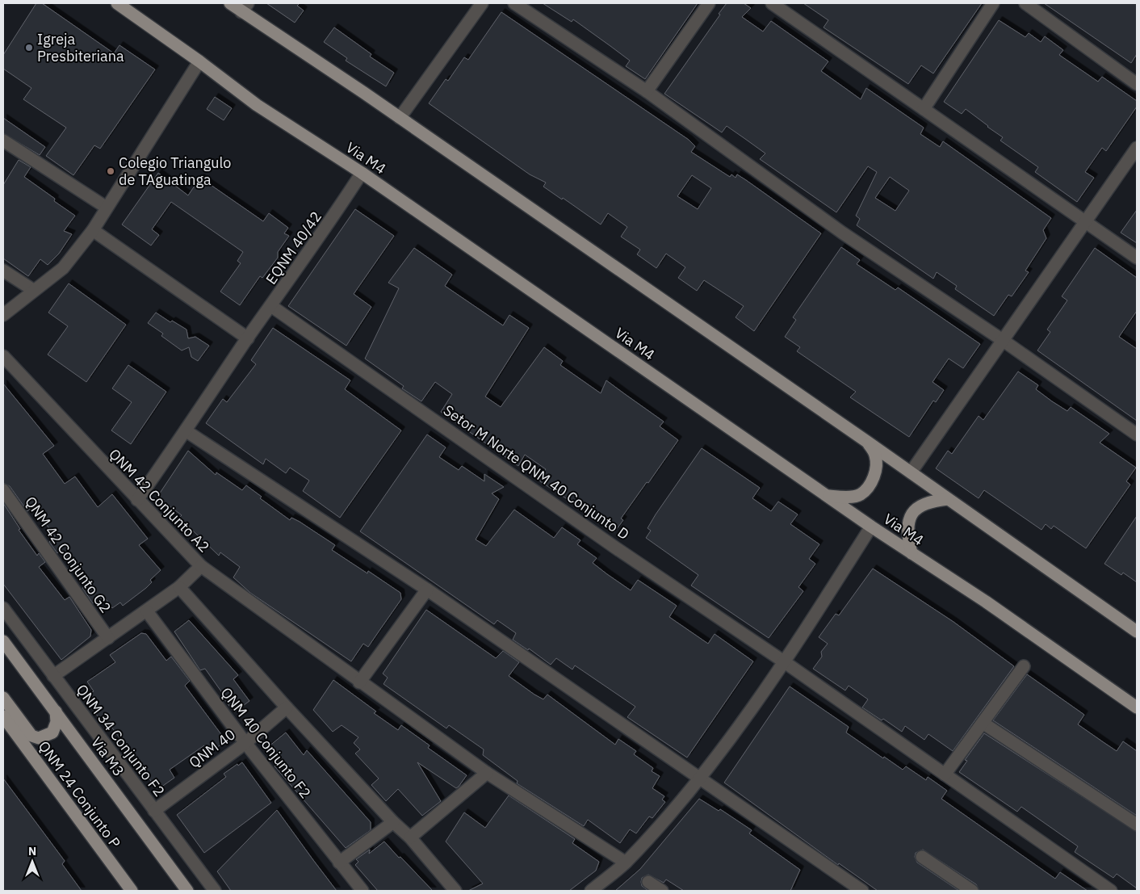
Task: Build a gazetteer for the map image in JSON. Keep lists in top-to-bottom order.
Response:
{
  "streets": {
    "main road": ["Via M4", "Via M3", "QNM 24 Conjunto P"],
    "street": [
      "EQNM 40/42",
      "Setor M Norte QNM 40 Conjunto D",
      "QNM 42 Conjunto A2",
      "QNM 42 Conjunto G2",
      "QNM 34 Conjunto F2",
      "QNM 40 Conjunto F2",
      "QNM 40"
    ]
  },
  "crossings": [
    ["Via M4", "EQNM 40/42"],
    ["EQNM 40/42", "Setor M Norte QNM 40 Conjunto D"],
    ["EQNM 40/42", "QNM 42 Conjunto A2"],
    ["QNM 42 Conjunto A2", "QNM 42 Conjunto G2"],
    ["QNM 42 Conjunto A2", "QNM 34 Conjunto F2"],
    ["QNM 42 Conjunto A2", "QNM 40 Conjunto F2"],
    ["QNM 34 Conjunto F2", "QNM 40"],
    ["QNM 40 Conjunto F2", "QNM 40"]
  ],
  "places": ["Igreja Presbiteriana", "Colegio Triangulo de TAguatinga"],
  "north": "top"
}
